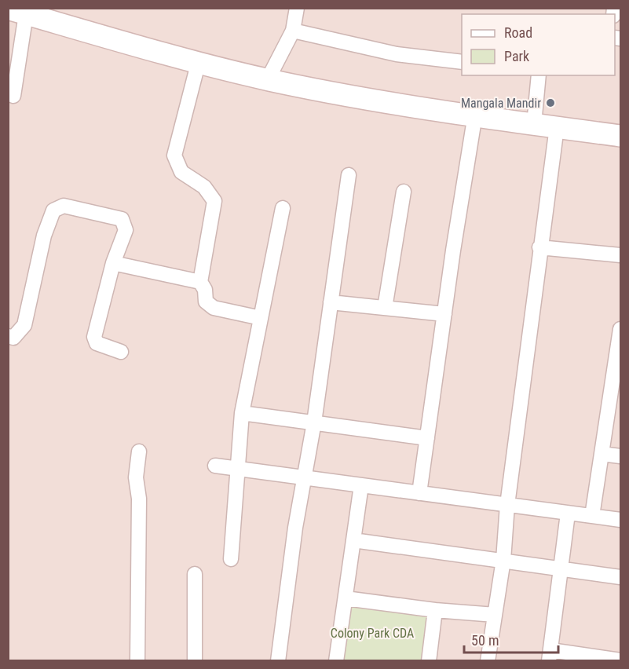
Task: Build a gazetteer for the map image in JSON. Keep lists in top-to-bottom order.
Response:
{
  "parks": ["Colony Park CDA"],
  "places": ["Mangala Mandir"],
  "legend": ["Road", "Park"],
  "scale_bar": "50 m"
}
